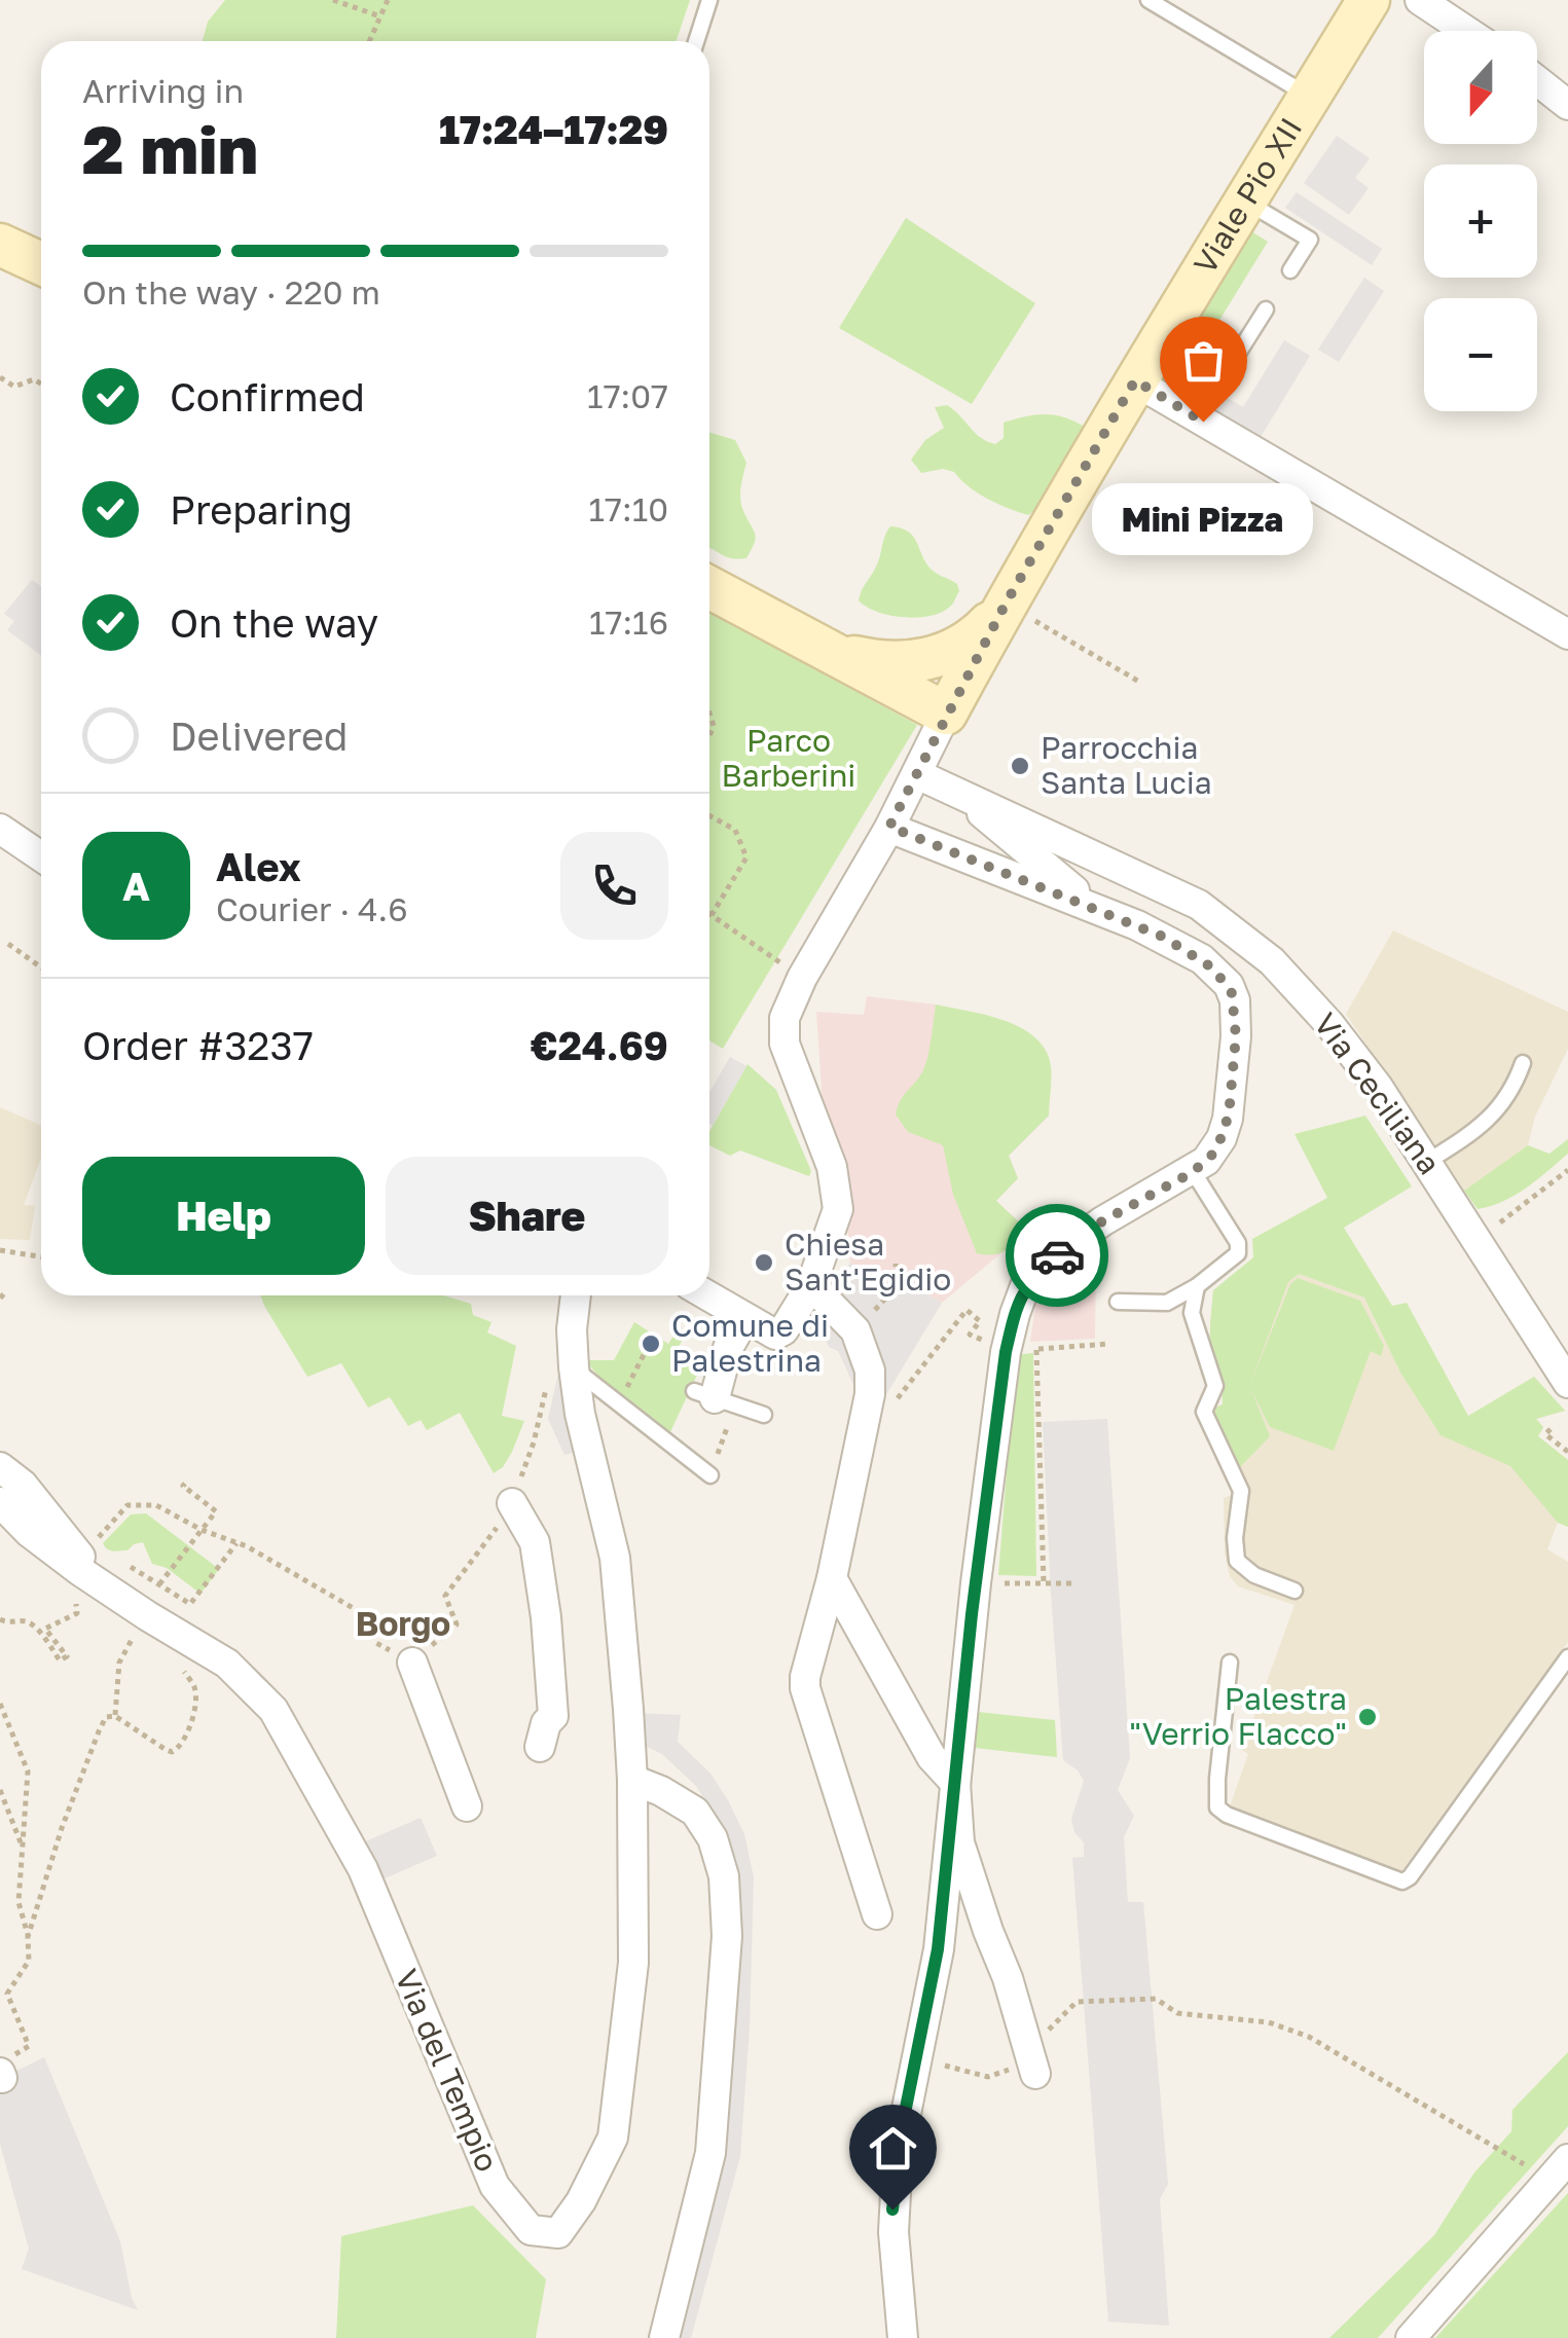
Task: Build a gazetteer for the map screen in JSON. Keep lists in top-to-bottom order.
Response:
{
  "streets": {
    "street": ["Viale Pio XII", "Via Ceciliana", "Via del Tempio"]
  },
  "districts": ["Borgo"],
  "parks": ["Parco Barberini"],
  "places": [
    "Mini Pizza",
    "Parrocchia Santa Lucia",
    "Chiesa Sant'Egidio",
    "Comune di Palestrina",
    "Palestra \"Verrio Flacco\""
  ],
  "north": "bottom",
  "page": {
    "map_buttons": ["+", "−"],
    "heading": ["2 min", "Arriving in", "17:24–17:29"],
    "panel": [
      "Alex",
      "Courier · 4.6",
      "Order #3237",
      "€24.69"
    ],
    "bar": "On the way · 220 m",
    "list": [
      ["Confirmed", "17:07"],
      ["Preparing", "17:10"],
      ["On the way", "17:16"],
      "Delivered"
    ],
    "bubble": "Mini Pizza",
    "round": "A",
    "buttons": ["Help", "Share"]
  }
}
